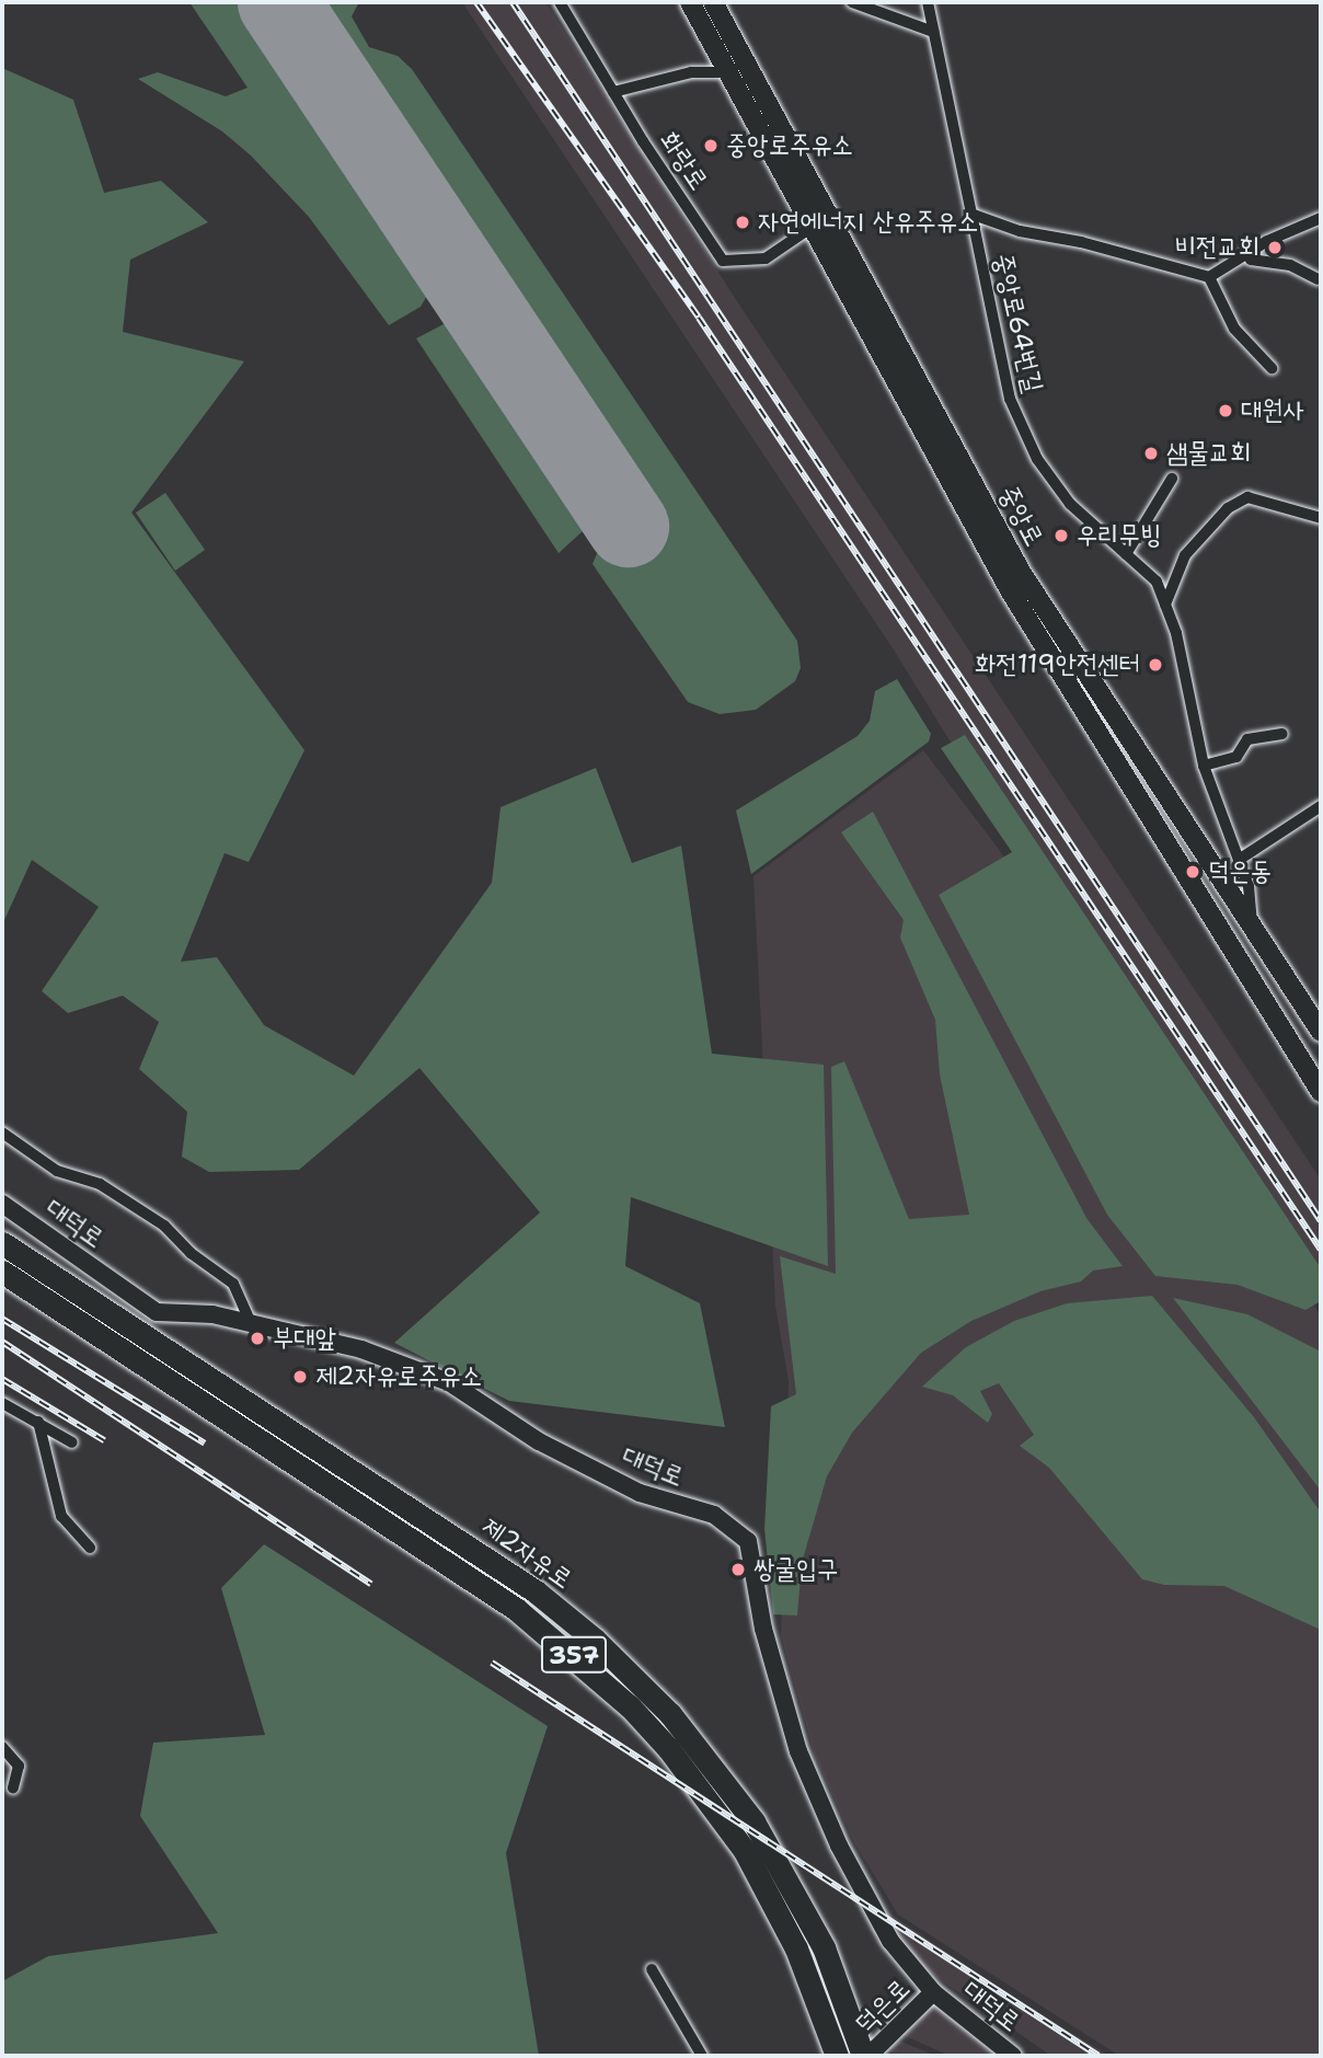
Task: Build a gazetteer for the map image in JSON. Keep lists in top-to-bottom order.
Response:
{
  "streets": {
    "highway": ["제2자유로", "357"],
    "main road": ["중앙로"],
    "street": [
      "화랑로",
      "중앙로64번길",
      "대덕로",
      "덕은로"
    ]
  },
  "crossings": [
    ["화랑로", "중앙로"],
    ["중앙로64번길", "중앙로"],
    ["대덕로", "덕은로"],
    ["제2자유로", "덕은로"]
  ],
  "places": [
    "중앙로주유소",
    "자연에너지 산유주유소",
    "비전교회",
    "대원사",
    "샘물교회",
    "우리무빙",
    "화전119안전센터",
    "덕은동",
    "부대앞",
    "제2자유로주유소",
    "쌍굴입구"
  ]
}
